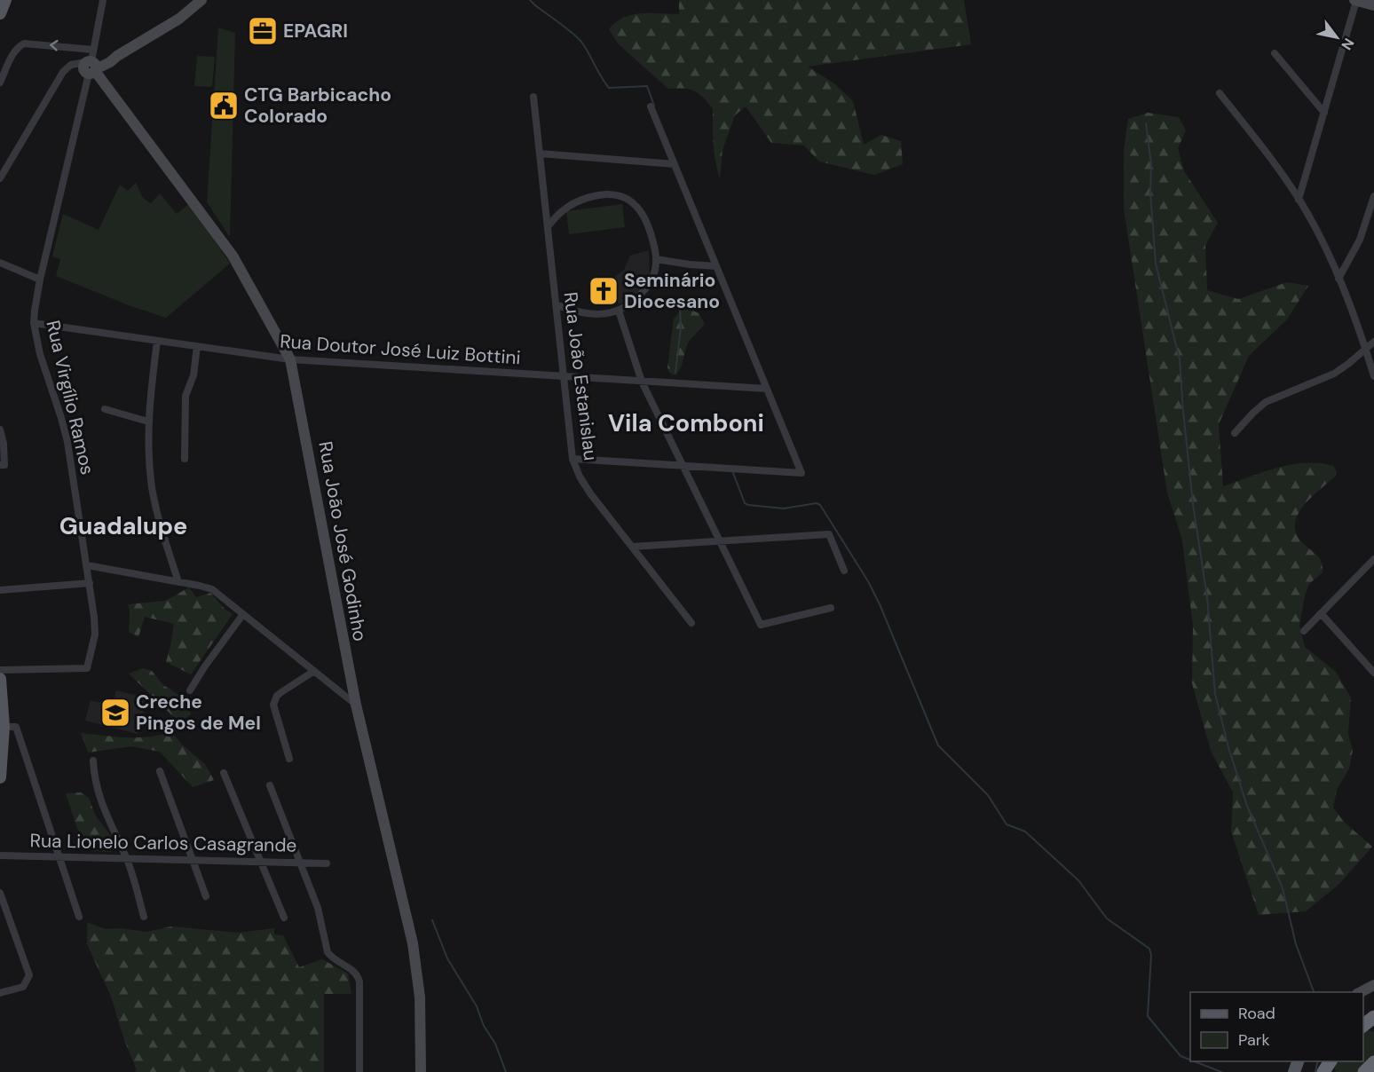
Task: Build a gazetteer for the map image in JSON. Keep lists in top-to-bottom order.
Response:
{
  "streets": {
    "street": [
      "Rua Doutor José Luiz Bottini",
      "Rua João Estanislau",
      "Rua Virgílio Ramos",
      "Rua João José Godinho",
      "Rua Lionelo Carlos Casagrande"
    ]
  },
  "crossings": [
    ["Rua Doutor José Luiz Bottini", "Rua João Estanislau"],
    ["Rua Doutor José Luiz Bottini", "Rua Virgílio Ramos"],
    ["Rua Doutor José Luiz Bottini", "Rua João José Godinho"],
    ["Rua Virgílio Ramos", "Rua João José Godinho"]
  ],
  "districts": ["Vila Comboni", "Guadalupe"],
  "places": {
    "office": ["EPAGRI"],
    "public building": ["CTG Barbicacho Colorado"],
    "church": ["Seminário Diocesano"],
    "school or university": ["Creche Pingos de Mel"]
  },
  "legend": ["Road", "Park"],
  "north": "bottom right"
}
